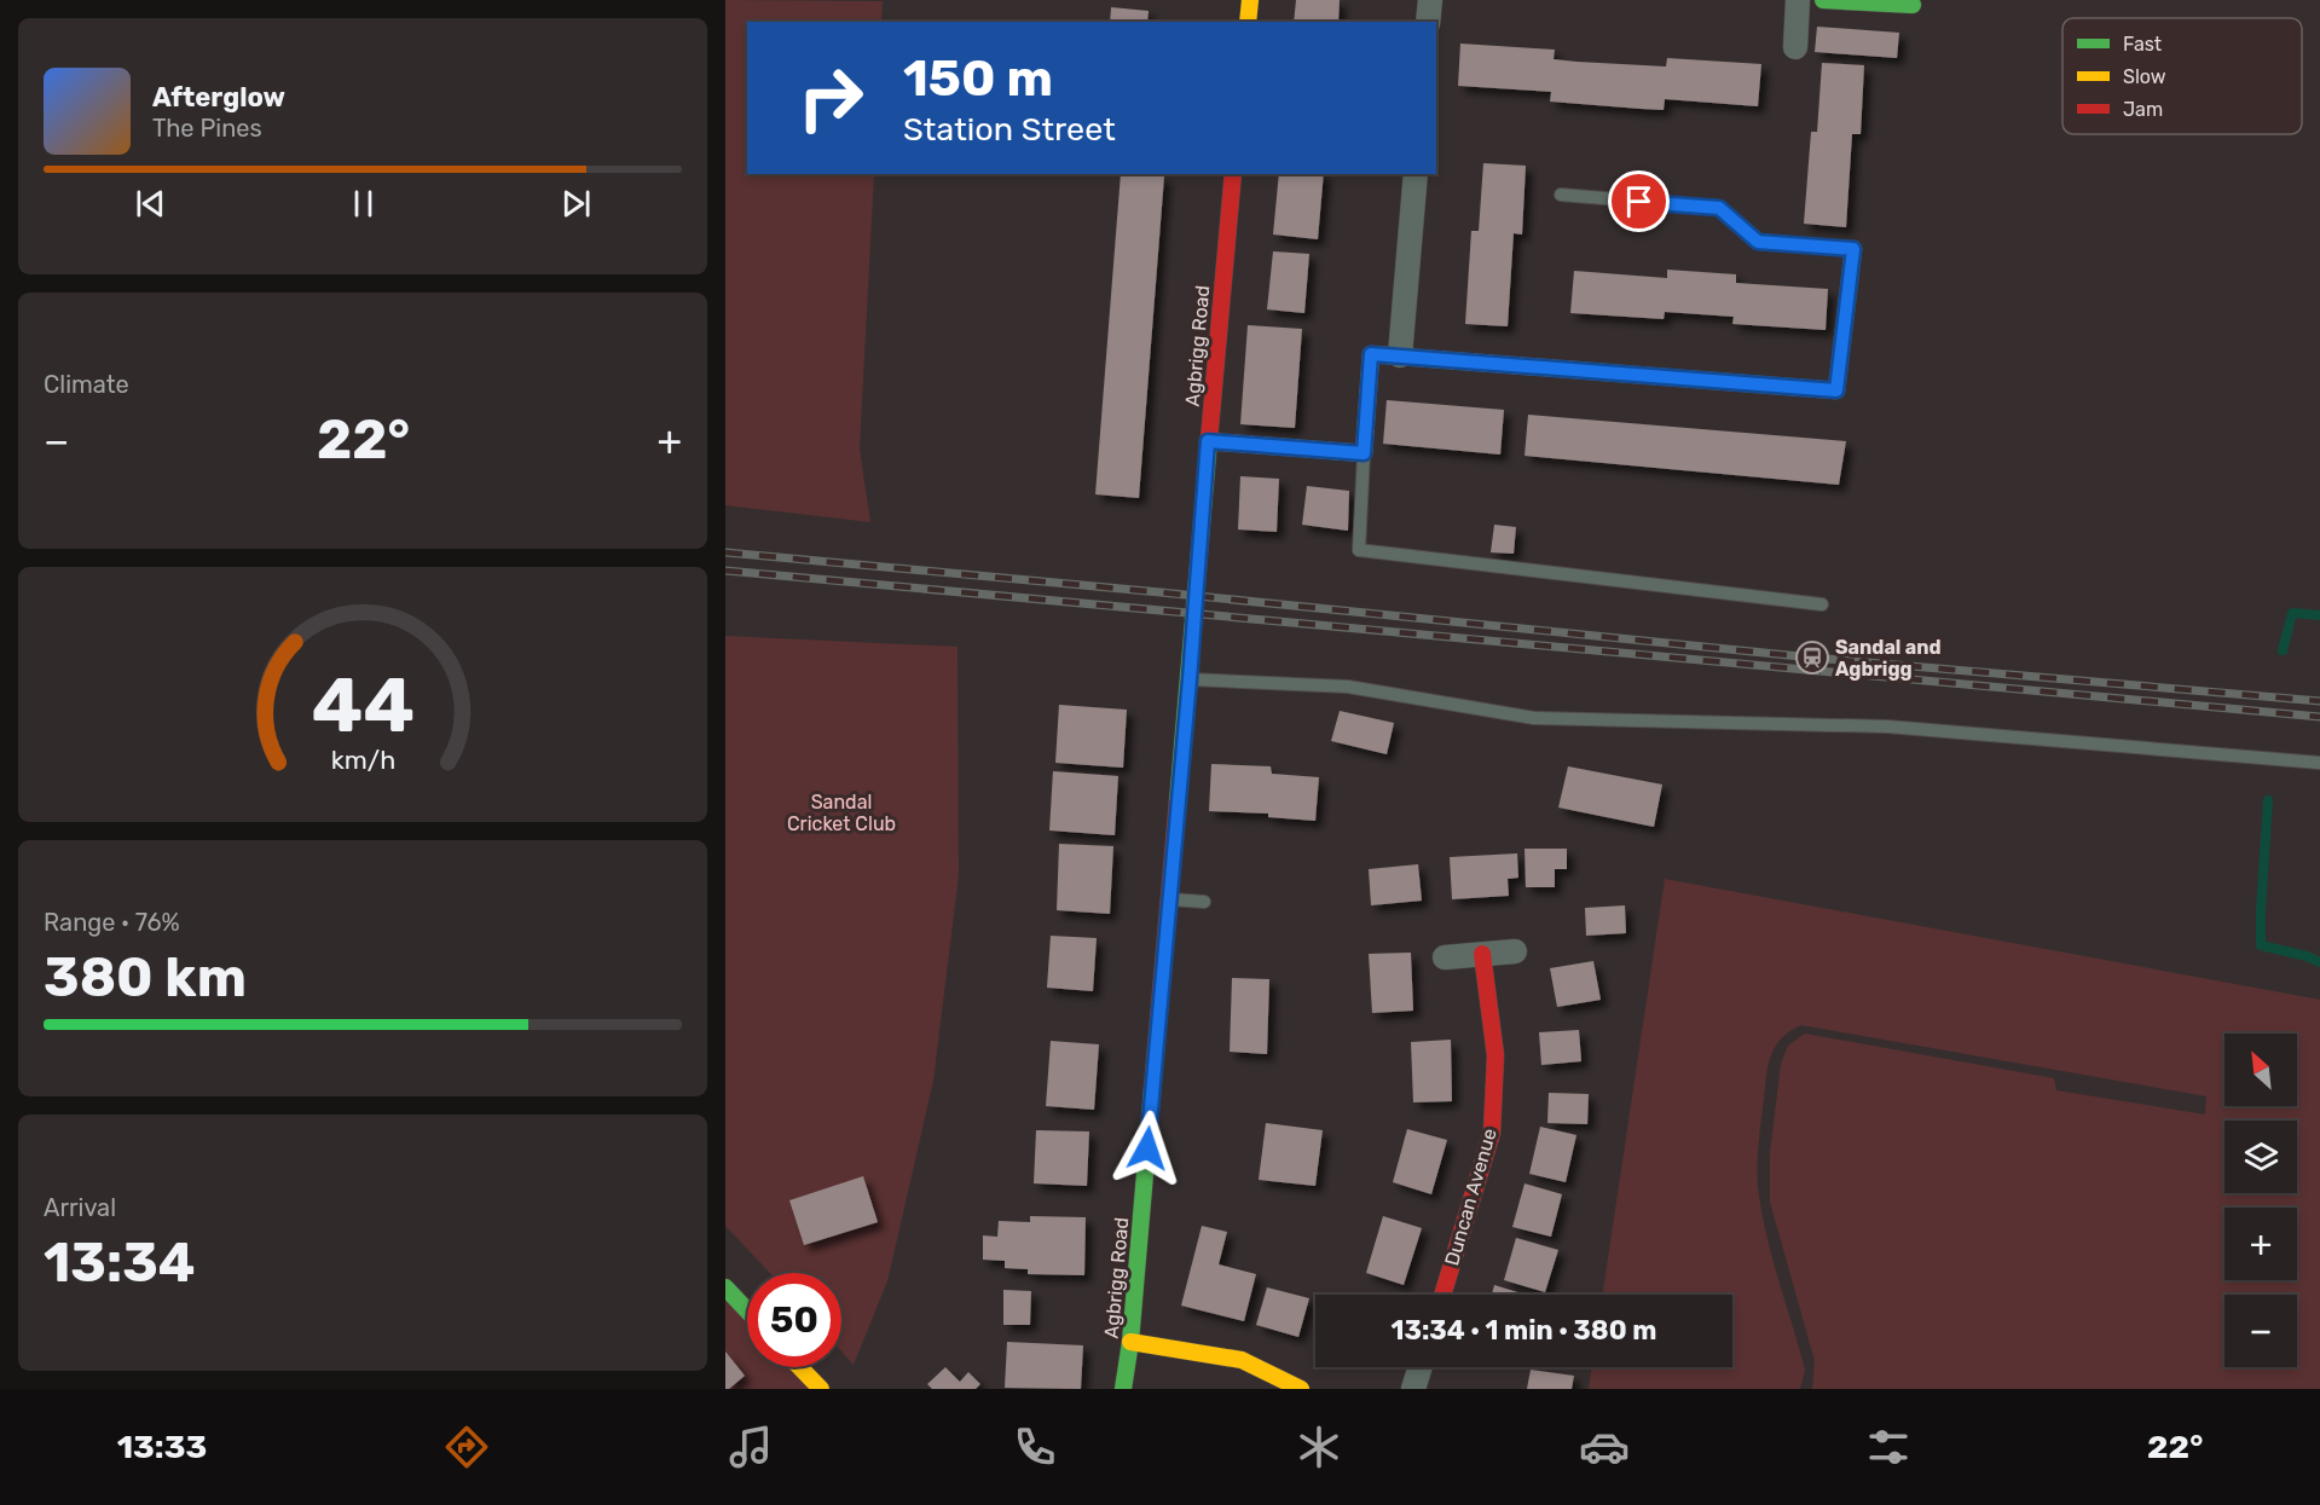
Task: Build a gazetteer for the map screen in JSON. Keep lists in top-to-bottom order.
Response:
{
  "streets": {
    "street": ["Agbrigg Road", "Duncan Avenue"]
  },
  "parks": ["Sandal Cricket Club"],
  "places": {
    "station": ["Sandal and Agbrigg"]
  },
  "legend": ["Fast", "Slow", "Jam"],
  "north": "top left",
  "page": {
    "turn": ["150 m", "Station Street"],
    "song": ["Afterglow", "The Pines"],
    "tile": [
      "Climate",
      ["Range · 76%", "380 km"],
      ["Arrival", "13:34"]
    ],
    "heat": ["−", "22°", "+"],
    "map_buttons": ["+", "−"],
    "limit": "50",
    "trip": "13:34 · 1 min · 380 m",
    "tabs": ["13:33", "22°"],
    "gauge": ["44", "km/h"]
  }
}
